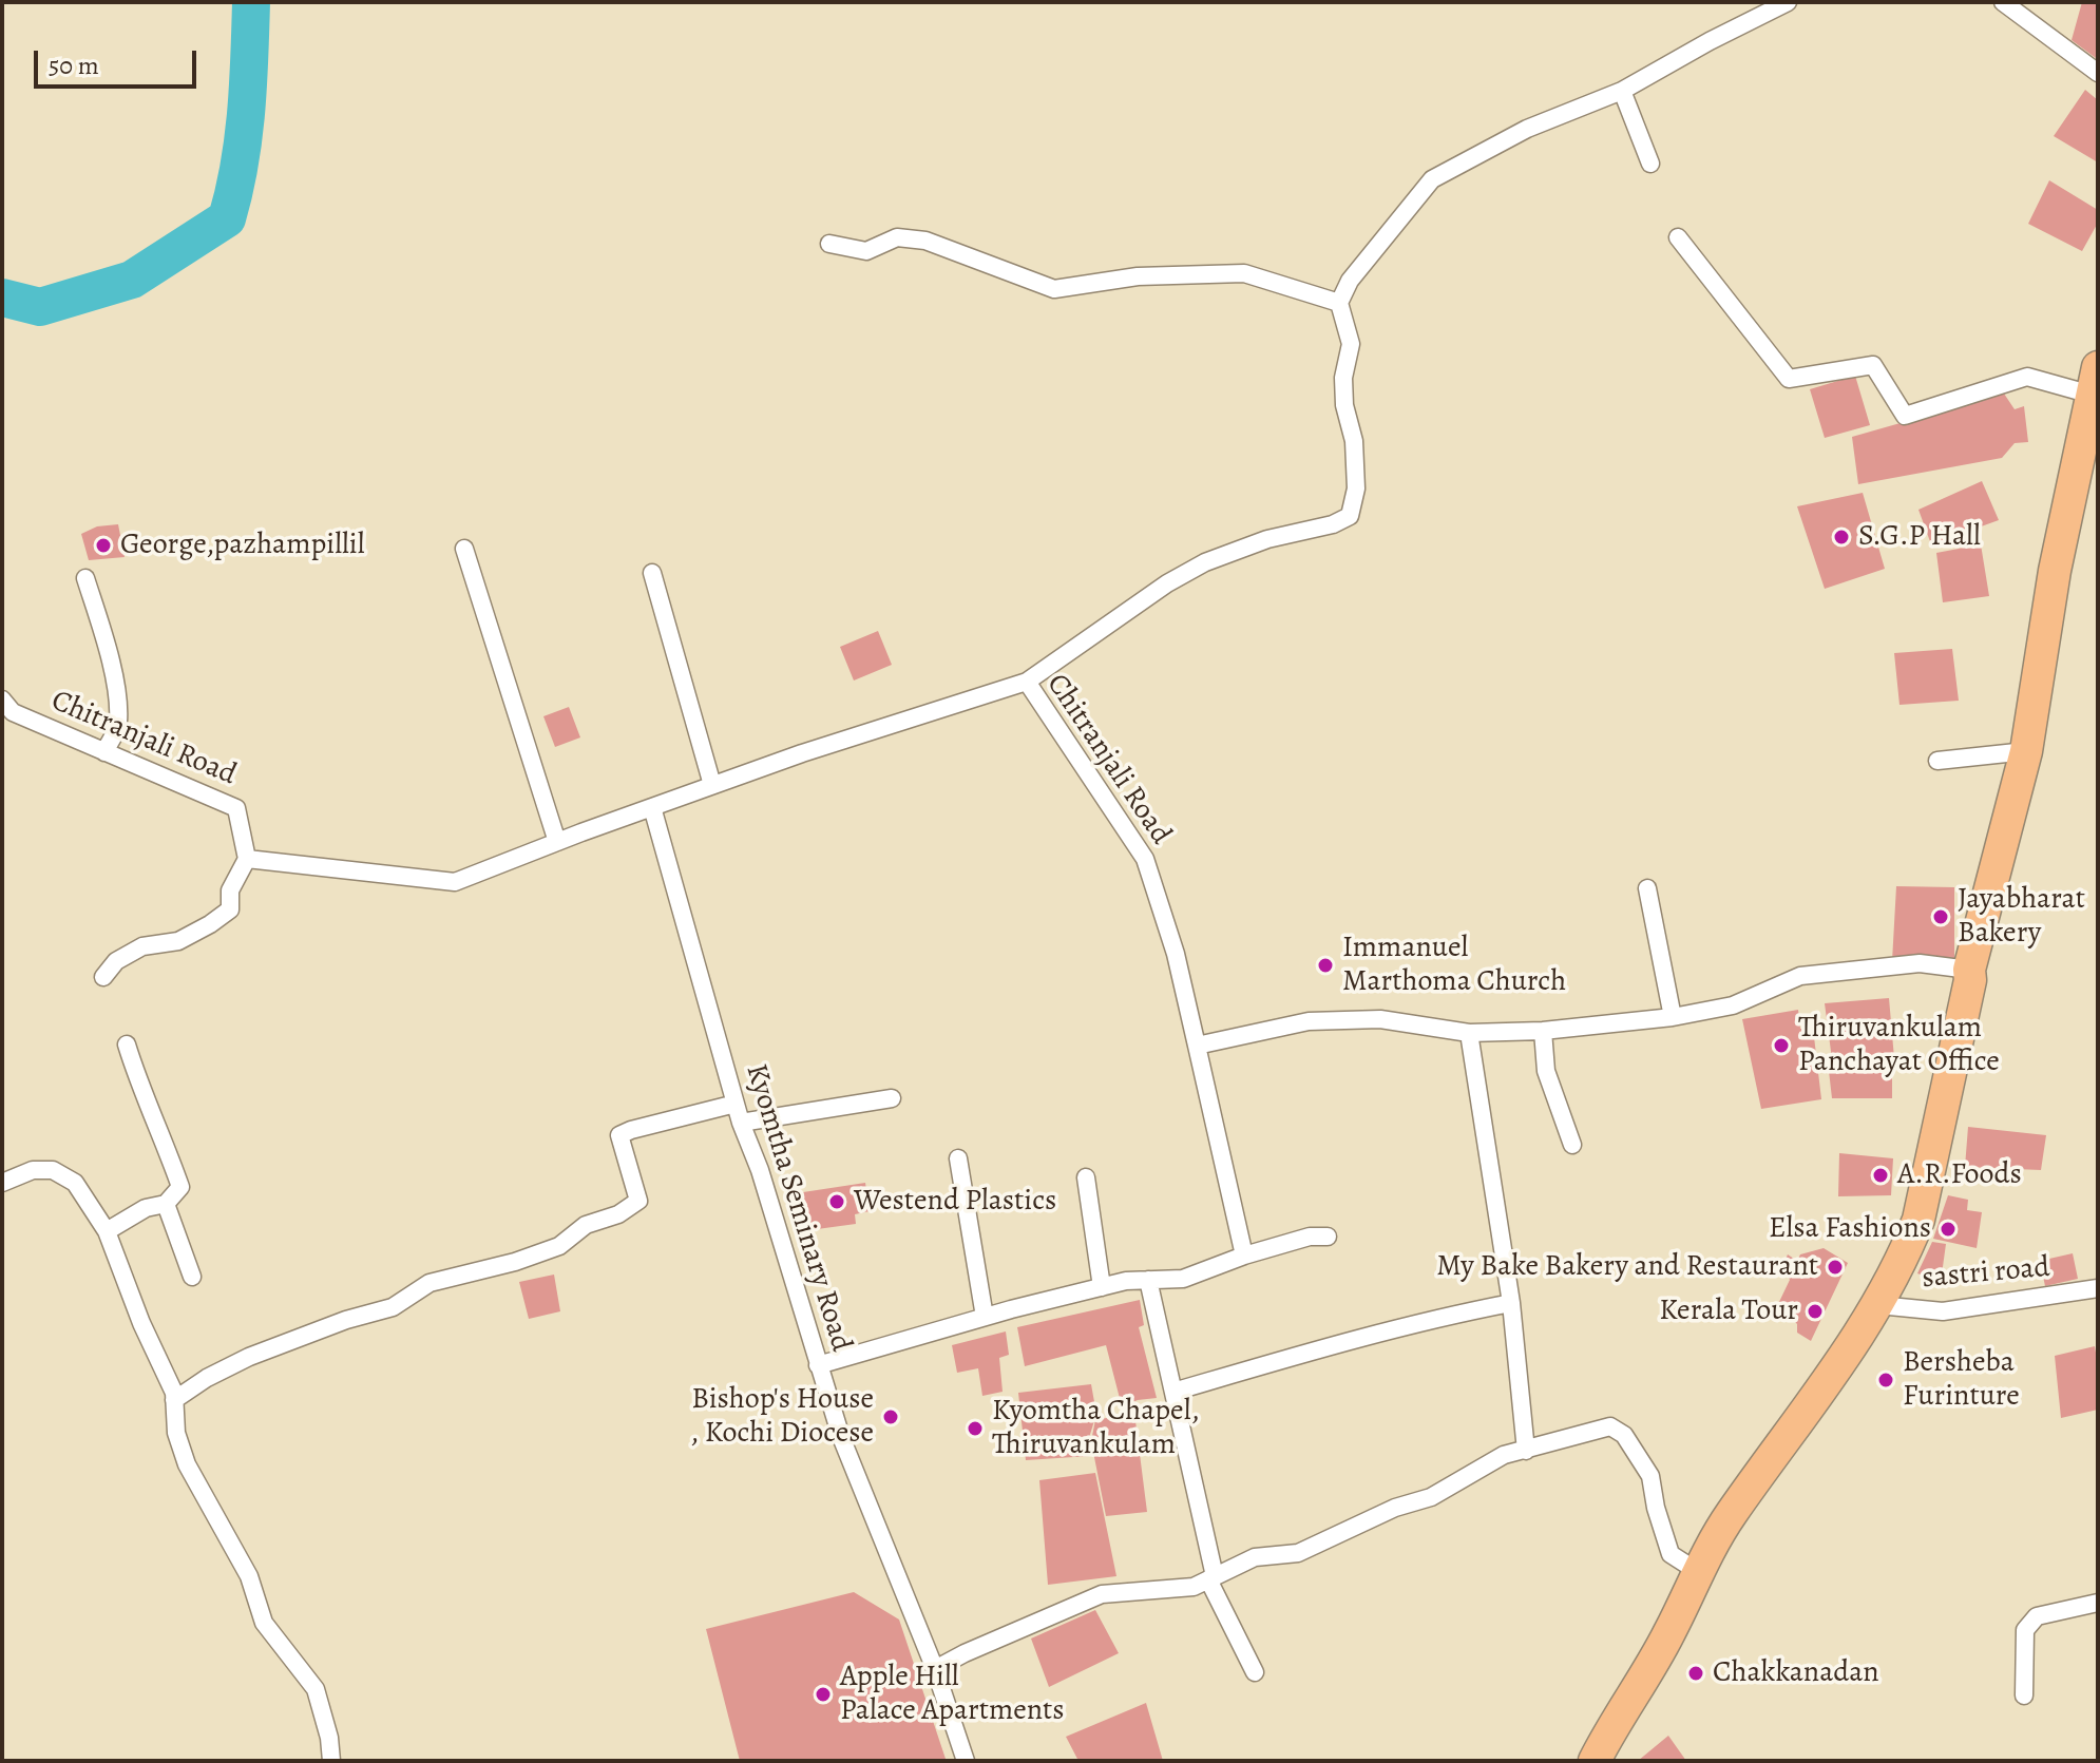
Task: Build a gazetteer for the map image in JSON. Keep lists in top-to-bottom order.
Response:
{
  "streets": {
    "street": ["Chitranjali Road", "Kyomtha Seminary Road", "sastri road"]
  },
  "crossings": [
    ["Chitranjali Road", "Kyomtha Seminary Road"]
  ],
  "places": [
    "S.G.P Hall",
    "George,pazhampillil",
    "Jayabharat Bakery",
    "Immanuel Marthoma Church",
    "Thiruvankulam Panchayat Office",
    "A.R.Foods",
    "Westend Plastics",
    "Elsa Fashions",
    "My Bake Bakery and Restaurant",
    "Kerala Tour",
    "Bersheba Furinture",
    "Bishop's House , Kochi Diocese",
    "Kyomtha Chapel, Thiruvankulam",
    "Chakkanadan",
    "Apple Hill Palace Apartments"
  ],
  "scale_bar": "50 m"
}
